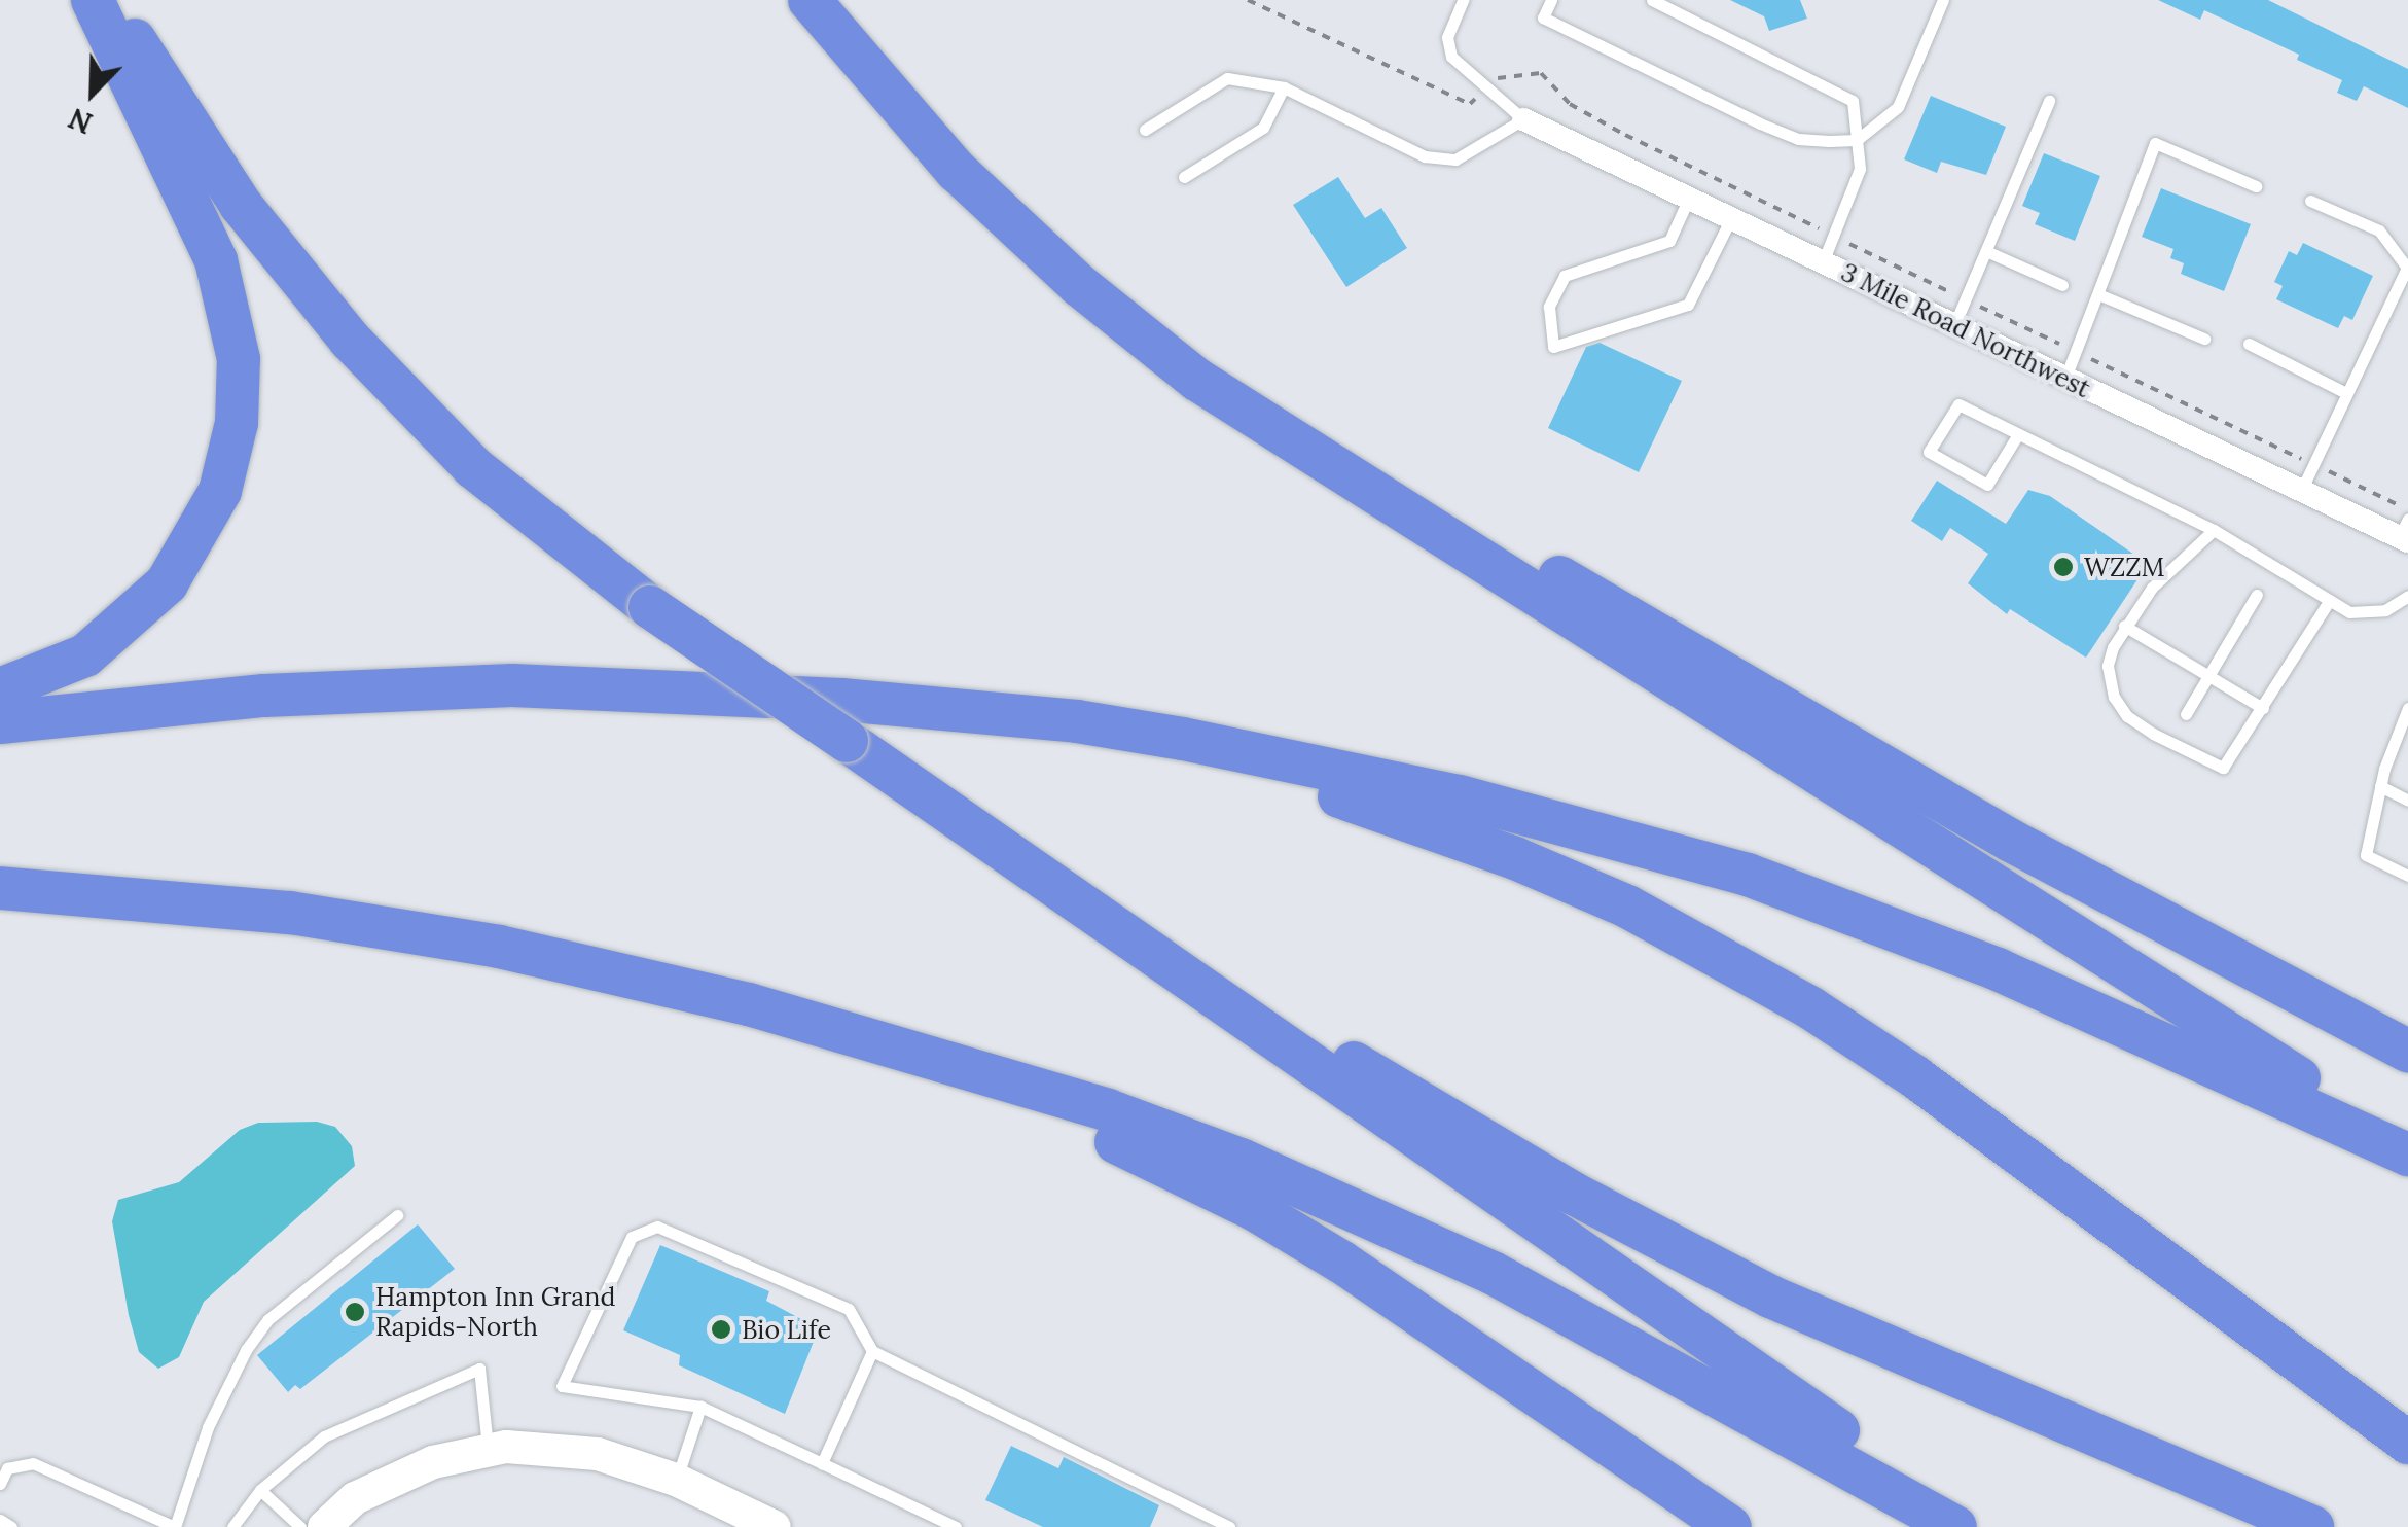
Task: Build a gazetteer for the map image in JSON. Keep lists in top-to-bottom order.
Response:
{
  "streets": {
    "street": ["3 Mile Road Northwest"]
  },
  "places": ["WZZM", "Hampton Inn Grand Rapids-North", "Bio Life"],
  "north": "bottom left"
}
